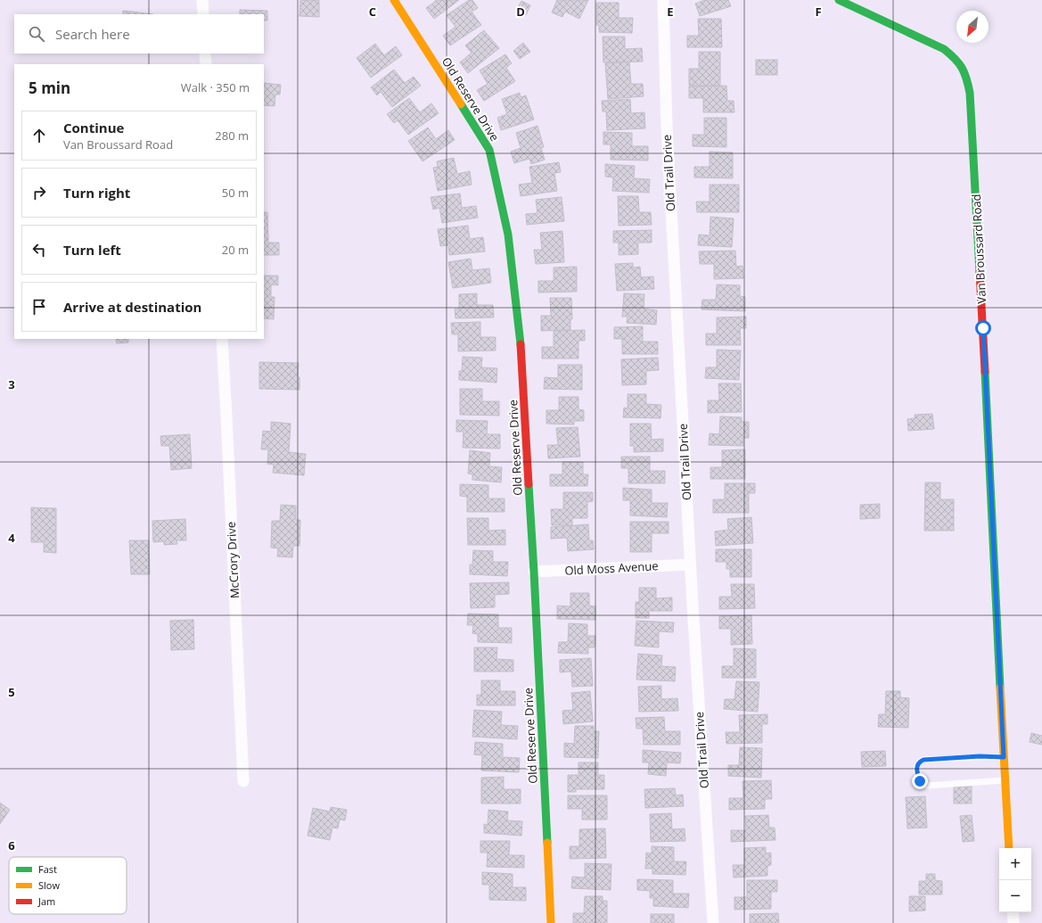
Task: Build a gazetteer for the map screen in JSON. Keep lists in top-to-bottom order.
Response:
{
  "streets": {
    "street": [
      "Old Reserve Drive",
      "Old Trail Drive",
      "Van Broussard Road",
      "McCrory Drive",
      "Old Moss Avenue"
    ]
  },
  "crossings": [
    ["Old Reserve Drive", "Old Moss Avenue"],
    ["Old Trail Drive", "Old Moss Avenue"]
  ],
  "legend": ["Fast", "Slow", "Jam"],
  "north": "bottom left",
  "page": {
    "search": "Search here",
    "heading": ["5 min", "Walk · 350 m"],
    "list": [
      ["Continue", "Van Broussard Road", "280 m"],
      ["Turn right", "50 m"],
      ["Turn left", "20 m"],
      "Arrive at destination"
    ],
    "map_buttons": ["+", "−"]
  },
  "grid": {
    "columns": [
      "C",
      "D",
      "E",
      "F"
    ],
    "rows": [
      "3",
      "4",
      "5",
      "6"
    ]
  }
}
